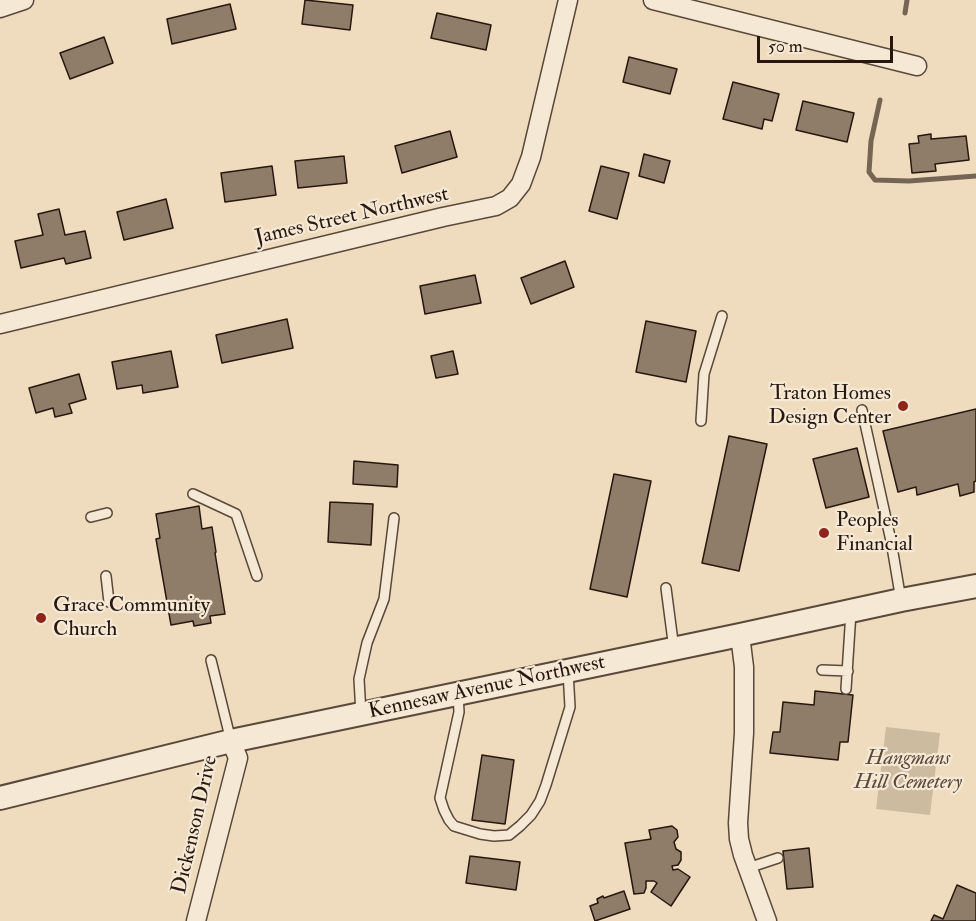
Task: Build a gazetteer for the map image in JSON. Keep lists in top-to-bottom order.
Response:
{
  "streets": {
    "street": ["James Street Northwest", "Kennesaw Avenue Northwest", "Dickenson Drive"]
  },
  "crossings": [
    ["Kennesaw Avenue Northwest", "Dickenson Drive"]
  ],
  "parks": ["Hangmans Hill Cemetery"],
  "places": ["Traton Homes Design Center", "Peoples Financial", "Grace Community Church"],
  "scale_bar": "50 m"
}
